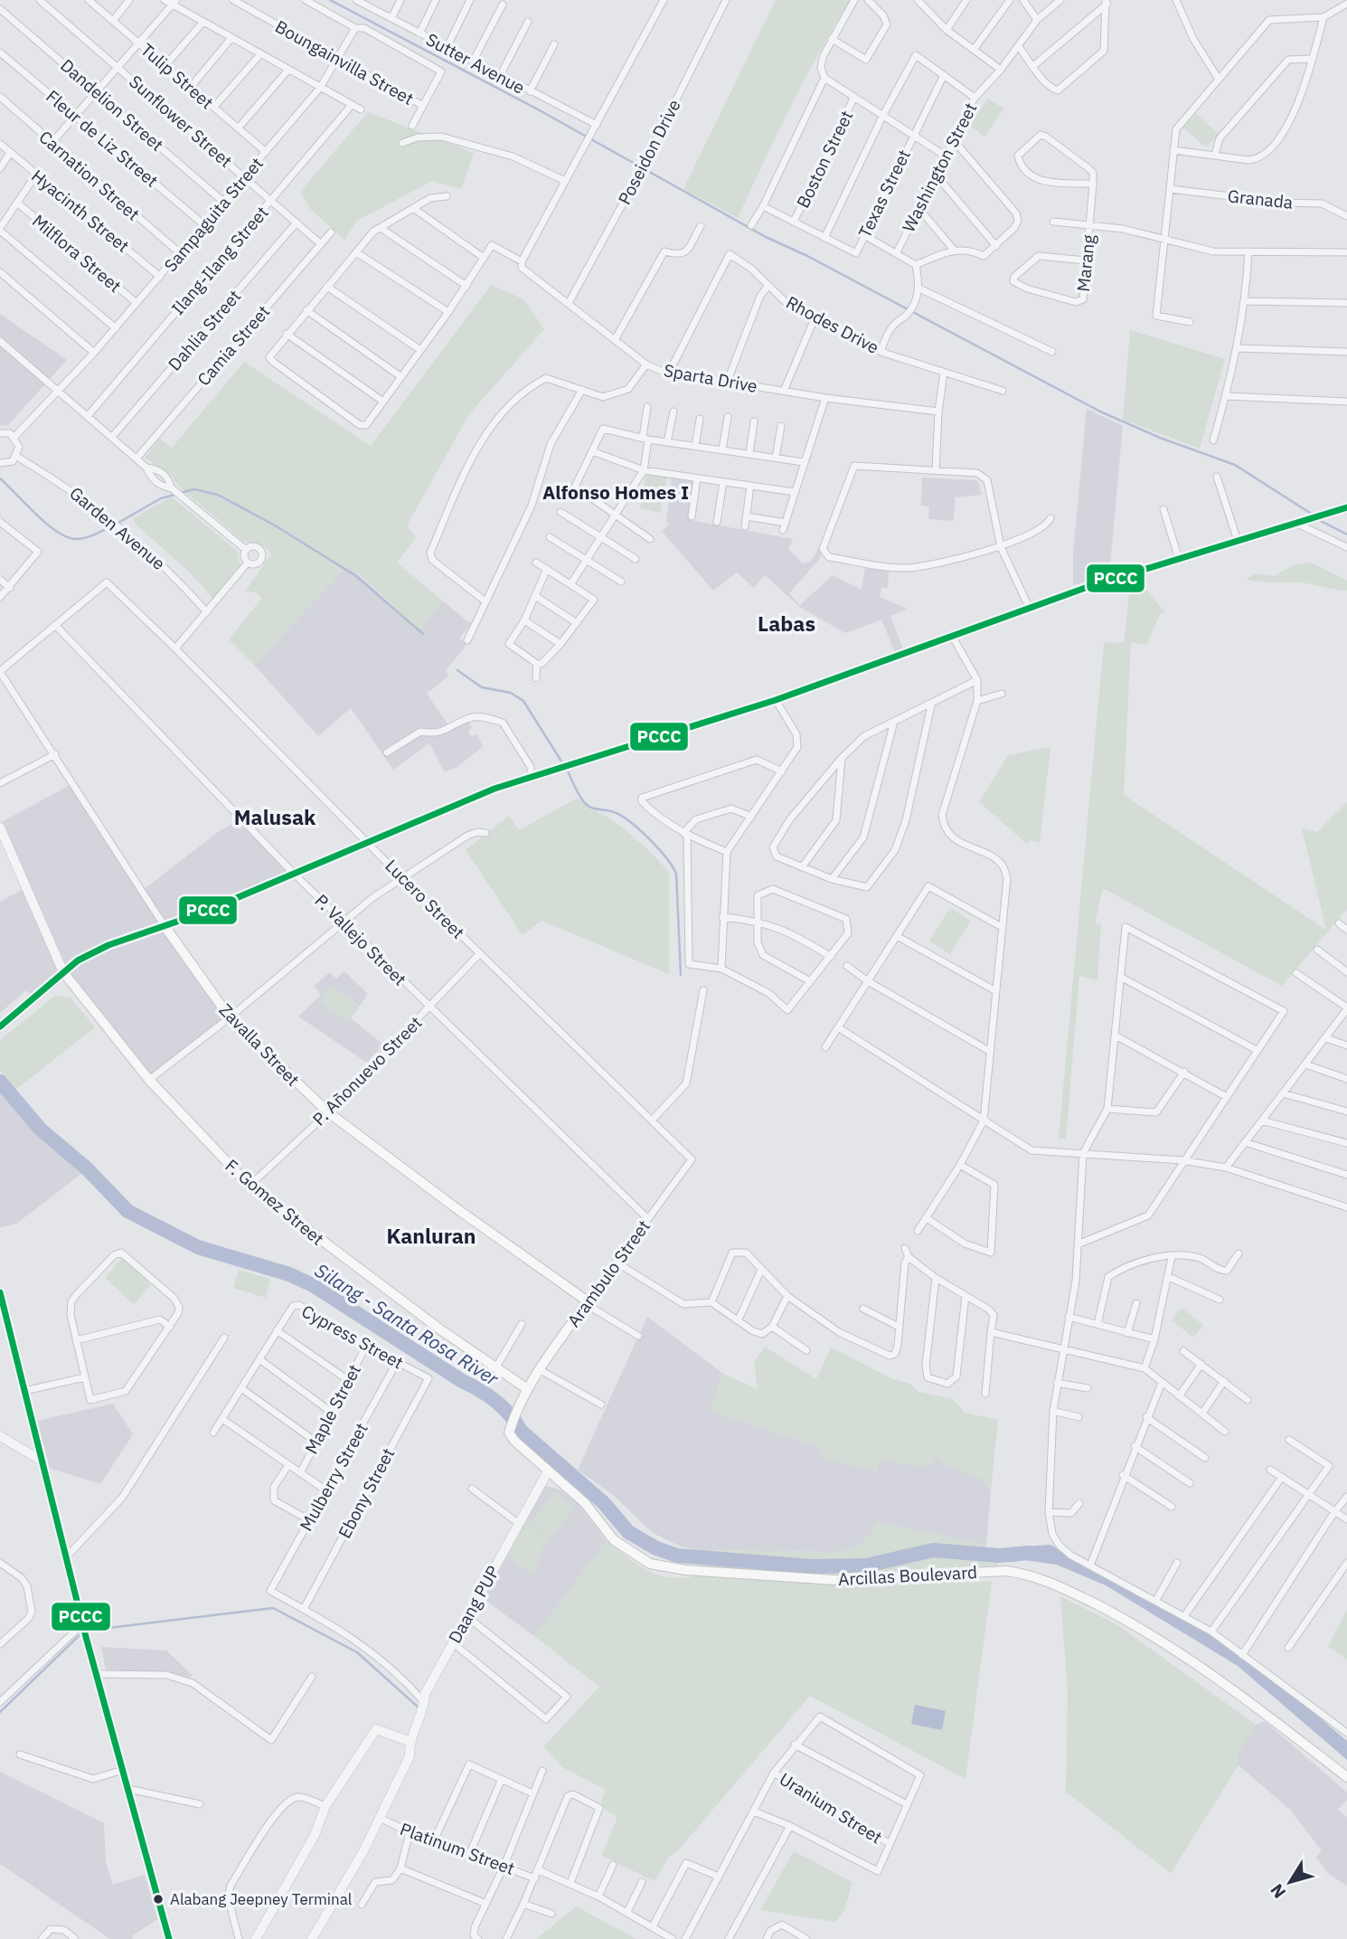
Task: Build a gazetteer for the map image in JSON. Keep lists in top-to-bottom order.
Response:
{
  "streets": {
    "main road": [
      "Zavalla Street",
      "F. Gomez Street",
      "Arambulo Street",
      "Arcillas Boulevard"
    ],
    "street": [
      "Boungainvilla Street",
      "Sutter Avenue",
      "Tulip Street",
      "Dandelion Street",
      "Sunflower Street",
      "Fleur de Liz Street",
      "Poseidon Drive",
      "Boston Street",
      "Washington Street",
      "Carnation Street",
      "Texas Street",
      "Granada",
      "Hyacinth Street",
      "Sampaguita Street",
      "Milflora Street",
      "Ilang-Ilang Street",
      "Marang",
      "Rhodes Drive",
      "Dahlia Street",
      "Camia Street",
      "Sparta Drive",
      "Garden Avenue",
      "Lucero Street",
      "P. Vallejo Street",
      "P. Añonuevo Street",
      "Cypress Street",
      "Maple Street",
      "Mulberry Street",
      "Ebony Street",
      "Daang PUP",
      "Uranium Street",
      "Platinum Street"
    ]
  },
  "crossings": [
    ["Boungainvilla Street", "Sampaguita Street"],
    ["Tulip Street", "Sampaguita Street"],
    ["Dandelion Street", "Sampaguita Street"],
    ["Sunflower Street", "Sampaguita Street"],
    ["Sunflower Street", "Ilang-Ilang Street"],
    ["Sunflower Street", "Dahlia Street"],
    ["Sunflower Street", "Camia Street"],
    ["Fleur de Liz Street", "Sampaguita Street"],
    ["Poseidon Drive", "Sparta Drive"],
    ["Carnation Street", "Sampaguita Street"],
    ["Hyacinth Street", "Sampaguita Street"],
    ["Sampaguita Street", "Milflora Street"],
    ["Rhodes Drive", "Sparta Drive"],
    ["Lucero Street", "P. Vallejo Street"],
    ["Lucero Street", "P. Añonuevo Street"],
    ["Lucero Street", "Arambulo Street"],
    ["P. Vallejo Street", "P. Añonuevo Street"],
    ["P. Vallejo Street", "Arambulo Street"],
    ["Zavalla Street", "P. Añonuevo Street"],
    ["Zavalla Street", "Arambulo Street"],
    ["P. Añonuevo Street", "F. Gomez Street"],
    ["F. Gomez Street", "Arambulo Street"],
    ["F. Gomez Street", "Arcillas Boulevard"],
    ["Arambulo Street", "Arcillas Boulevard"],
    ["Cypress Street", "Maple Street"],
    ["Cypress Street", "Mulberry Street"],
    ["Cypress Street", "Ebony Street"],
    ["Mulberry Street", "Ebony Street"],
    ["Arcillas Boulevard", "Daang PUP"],
    ["Daang PUP", "Platinum Street"]
  ],
  "districts": [
    "Alfonso Homes I",
    "Labas",
    "Malusak",
    "Kanluran"
  ],
  "water": ["Silang - Santa Rosa River"],
  "places": ["Alabang Jeepney Terminal"],
  "lines": ["transit line PCCC"],
  "north": "bottom left"
}
